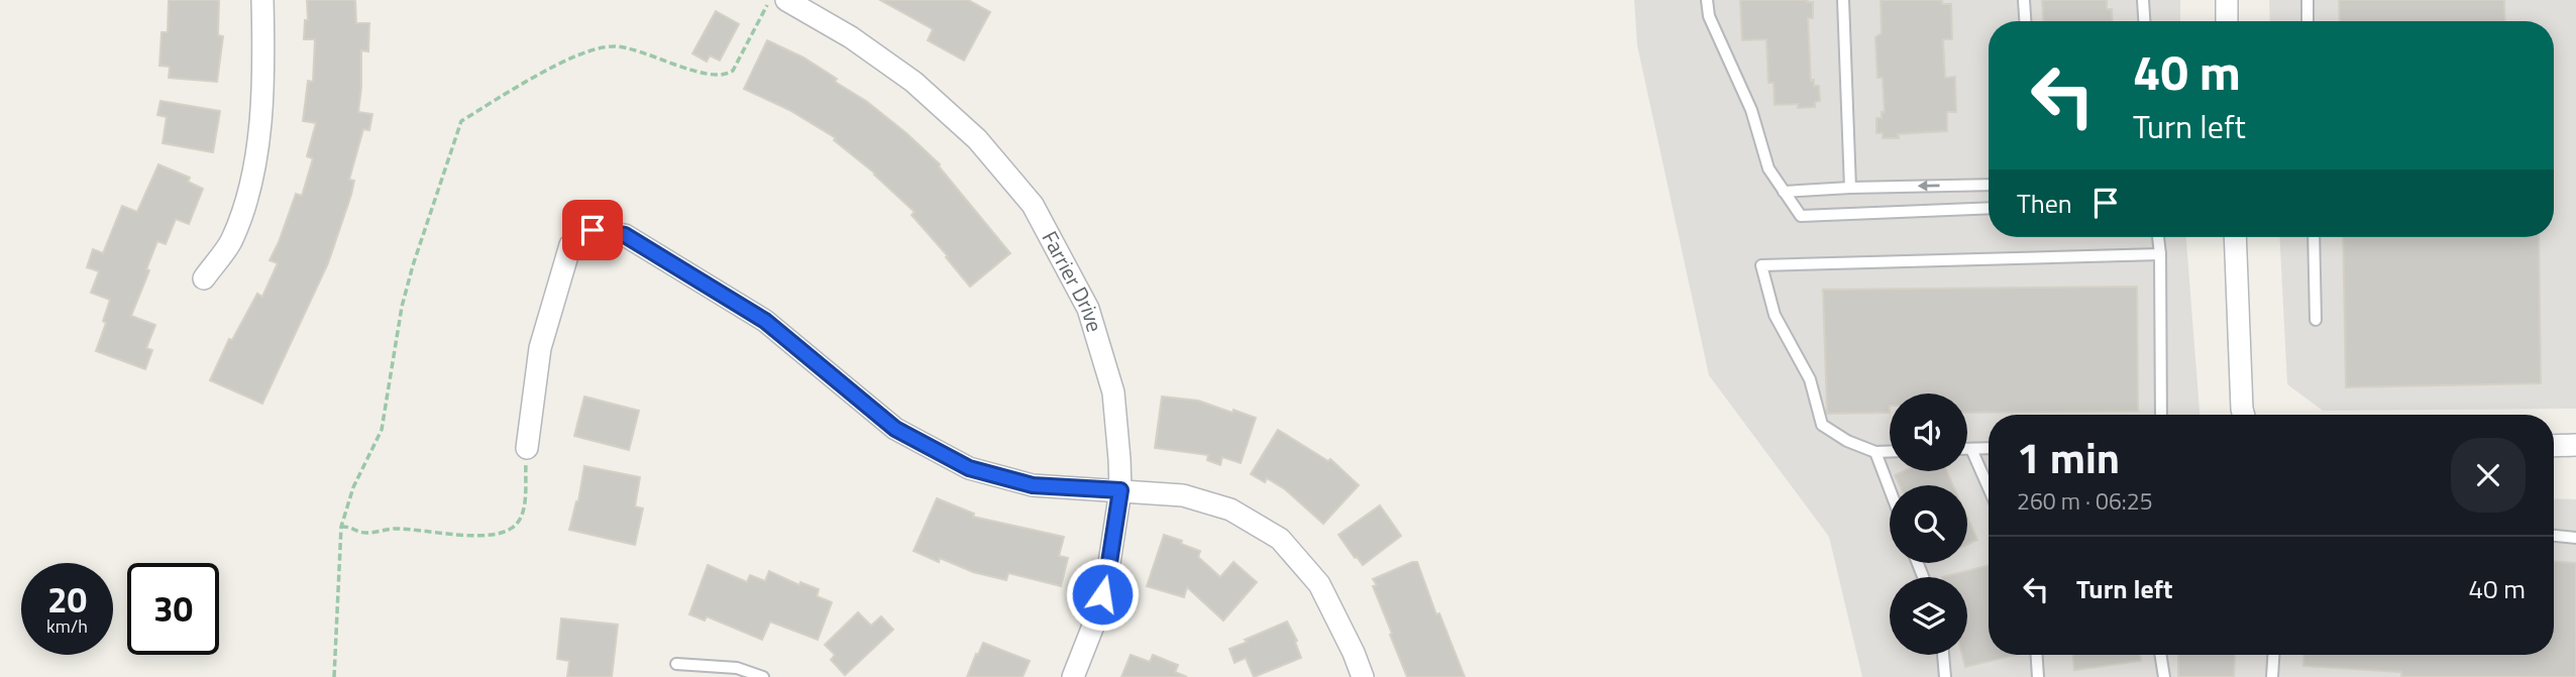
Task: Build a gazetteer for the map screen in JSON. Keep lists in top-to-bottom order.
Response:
{
  "streets": {
    "street": ["Farrier Drive"]
  },
  "page": {
    "turn": ["40 m", "Turn left"],
    "then": "Then",
    "heading": ["1 min", "260 m · 06:25"],
    "list": [
      {
        "name": "Turn left",
        "value": "40 m"
      }
    ],
    "speed": "20 km/h",
    "limit": "30"
  }
}
